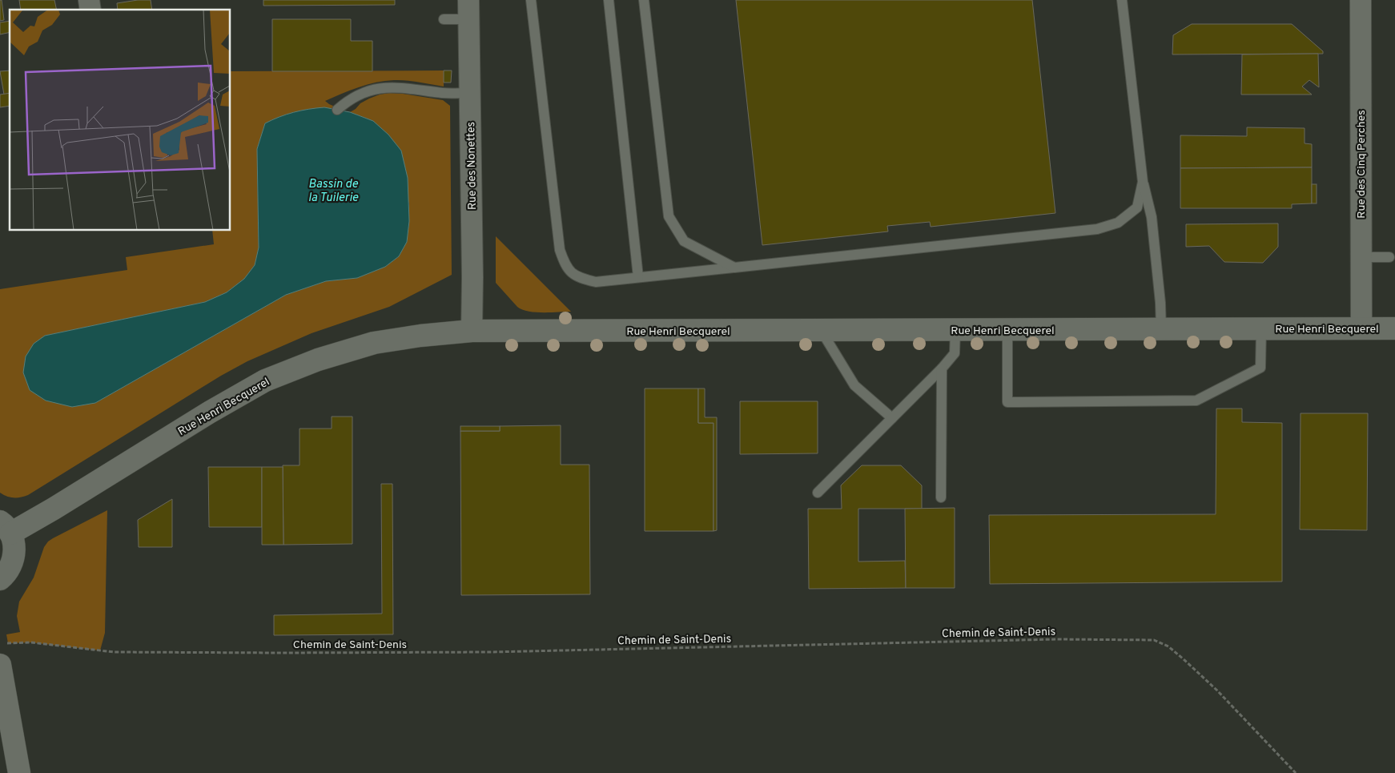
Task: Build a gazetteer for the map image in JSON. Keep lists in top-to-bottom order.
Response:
{
  "streets": {
    "street": ["Rue des Cinq Perches", "Rue des Nonettes", "Rue Henri Becquerel"],
    "path": ["Chemin de Saint-Denis"]
  },
  "crossings": [
    ["Rue des Cinq Perches", "Rue Henri Becquerel"],
    ["Rue des Nonettes", "Rue Henri Becquerel"]
  ],
  "water": ["Bassin de la Tuilerie"]
}
